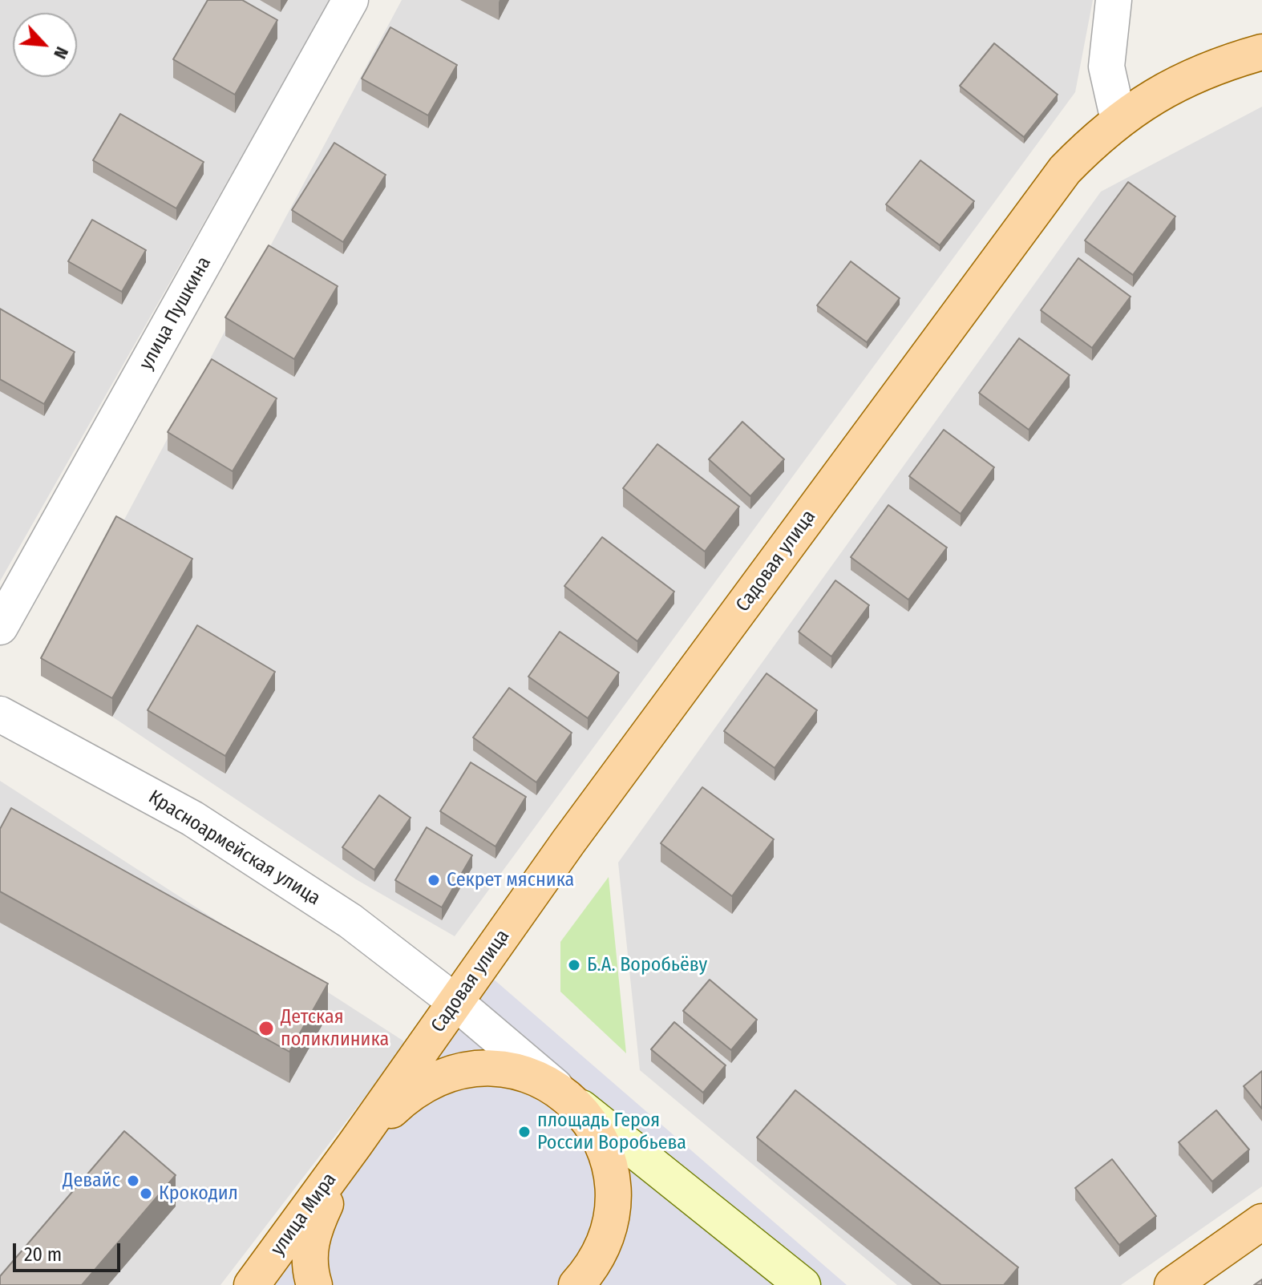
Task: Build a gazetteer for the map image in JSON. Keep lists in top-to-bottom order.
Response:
{
  "streets": {
    "main road": ["Садовая улица", "улица Мира"],
    "street": ["улица Пушкина", "Красноармейская улица"]
  },
  "crossings": [
    ["Садовая улица", "Красноармейская улица"],
    ["Садовая улица", "улица Мира"]
  ],
  "places": [
    "Секрет мясника",
    "Б.А. Воробьёву",
    "Детская поликлиника",
    "площадь Героя России Воробьева",
    "Девайс",
    "Крокодил"
  ],
  "scale_bar": "20 m",
  "north": "bottom right"
}
